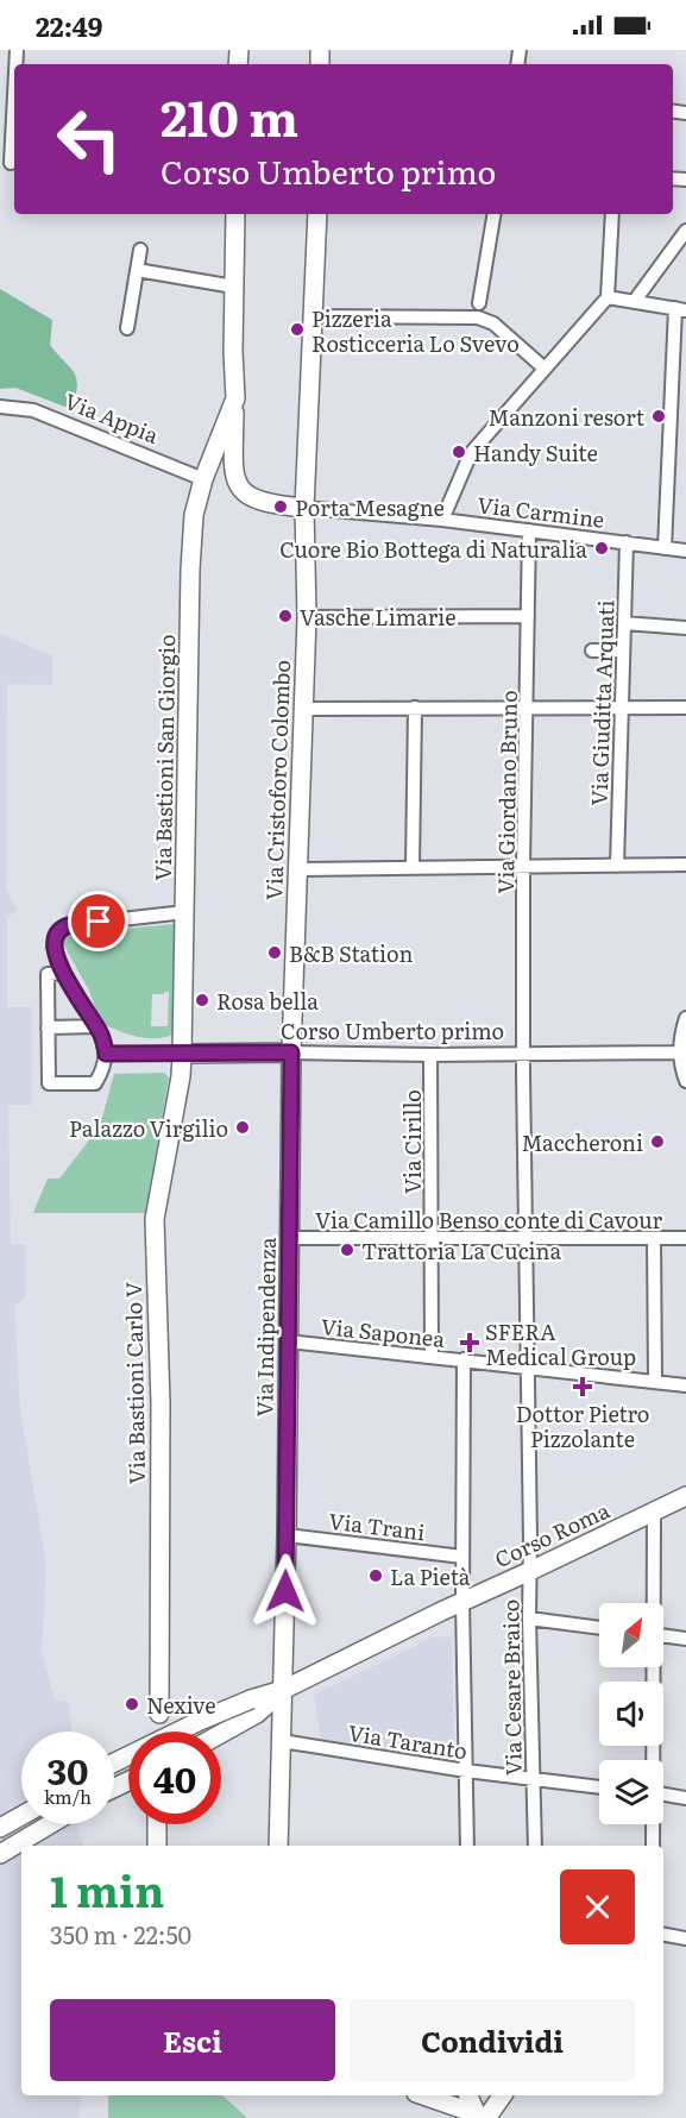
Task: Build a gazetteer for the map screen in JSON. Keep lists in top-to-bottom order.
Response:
{
  "streets": {
    "street": [
      "Via Appia",
      "Via Carmine",
      "Via Giuditta Arquati",
      "Via Bastioni San Giorgio",
      "Via Cristoforo Colombo",
      "Via Giordano Bruno",
      "Corso Umberto primo",
      "Via Cirillo",
      "Via Camillo Benso conte di Cavour",
      "Via Indipendenza",
      "Via Saponea",
      "Via Bastioni Carlo V",
      "Via Trani",
      "Corso Roma",
      "Via Cesare Braico",
      "Via Taranto"
    ]
  },
  "crossings": [
    ["Via Appia", "Via Bastioni San Giorgio"],
    ["Via Carmine", "Via Giuditta Arquati"],
    ["Via Carmine", "Via Cristoforo Colombo"],
    ["Via Carmine", "Via Giordano Bruno"],
    ["Via Bastioni San Giorgio", "Corso Umberto primo"],
    ["Via Bastioni San Giorgio", "Via Bastioni Carlo V"],
    ["Via Cristoforo Colombo", "Corso Umberto primo"],
    ["Via Cristoforo Colombo", "Via Indipendenza"],
    ["Via Giordano Bruno", "Corso Umberto primo"],
    ["Via Giordano Bruno", "Via Cesare Braico"],
    ["Corso Umberto primo", "Via Cirillo"],
    ["Corso Umberto primo", "Via Indipendenza"],
    ["Corso Umberto primo", "Via Bastioni Carlo V"],
    ["Corso Umberto primo", "Via Cesare Braico"],
    ["Via Cirillo", "Via Camillo Benso conte di Cavour"],
    ["Via Cirillo", "Via Saponea"],
    ["Via Camillo Benso conte di Cavour", "Via Indipendenza"],
    ["Via Camillo Benso conte di Cavour", "Via Cesare Braico"],
    ["Via Indipendenza", "Via Saponea"],
    ["Via Indipendenza", "Via Trani"],
    ["Via Indipendenza", "Corso Roma"],
    ["Via Indipendenza", "Via Taranto"],
    ["Via Saponea", "Via Cesare Braico"],
    ["Corso Roma", "Via Cesare Braico"],
    ["Via Cesare Braico", "Via Taranto"]
  ],
  "places": {
    "other": [
      "Pizzeria Rosticceria Lo Svevo",
      "Manzoni resort",
      "Handy Suite",
      "Porta Mesagne",
      "Cuore Bio Bottega di Naturalia",
      "Vasche Limarie",
      "B&B Station",
      "Rosa bella",
      "Palazzo Virgilio",
      "Maccheroni",
      "Trattoria La Cucina",
      "La Pietà",
      "Nexive"
    ],
    "health": ["SFERA Medical Group", "Dottor Pietro Pizzolante"]
  },
  "north": "top right",
  "page": {
    "status": "22:49",
    "turn": ["210 m", "Corso Umberto primo"],
    "speed": "30 km/h",
    "limit": "40",
    "heading": ["1 min", "350 m · 22:50"],
    "buttons": ["Esci", "Condividi"]
  }
}
